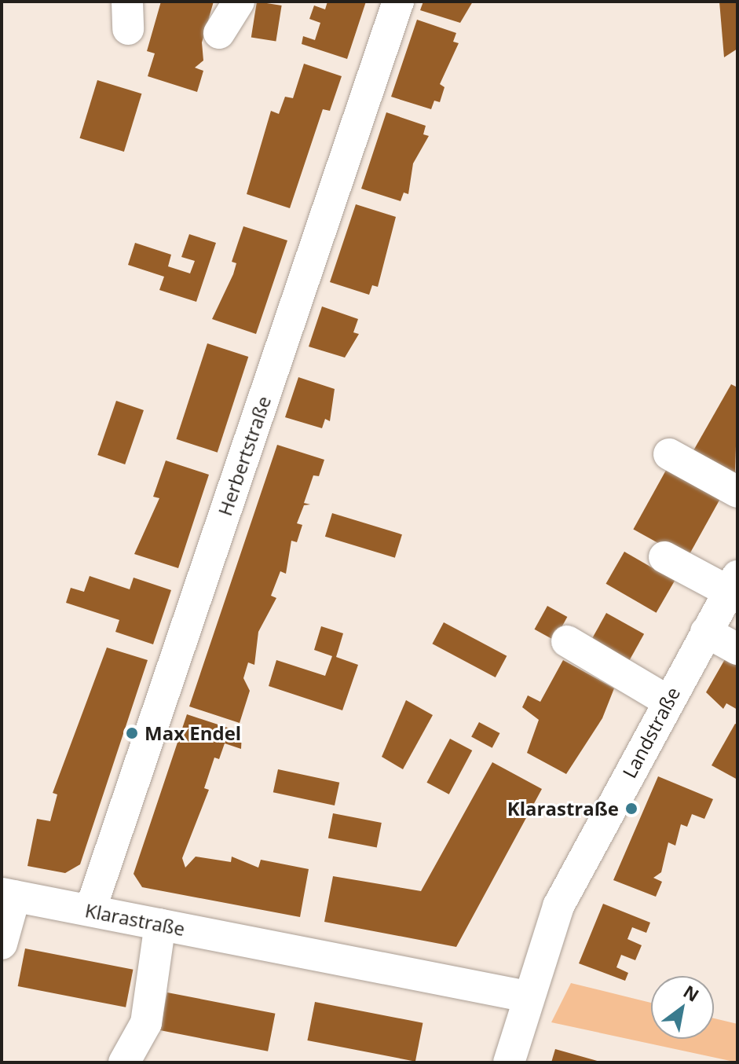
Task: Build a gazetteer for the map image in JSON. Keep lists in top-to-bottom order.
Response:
{
  "streets": {
    "street": ["Herbertstraße", "Landstraße", "Klarastraße"]
  },
  "crossings": [
    ["Herbertstraße", "Klarastraße"],
    ["Landstraße", "Klarastraße"]
  ],
  "places": ["Max Endel", "Klarastraße"],
  "north": "top right"
}
